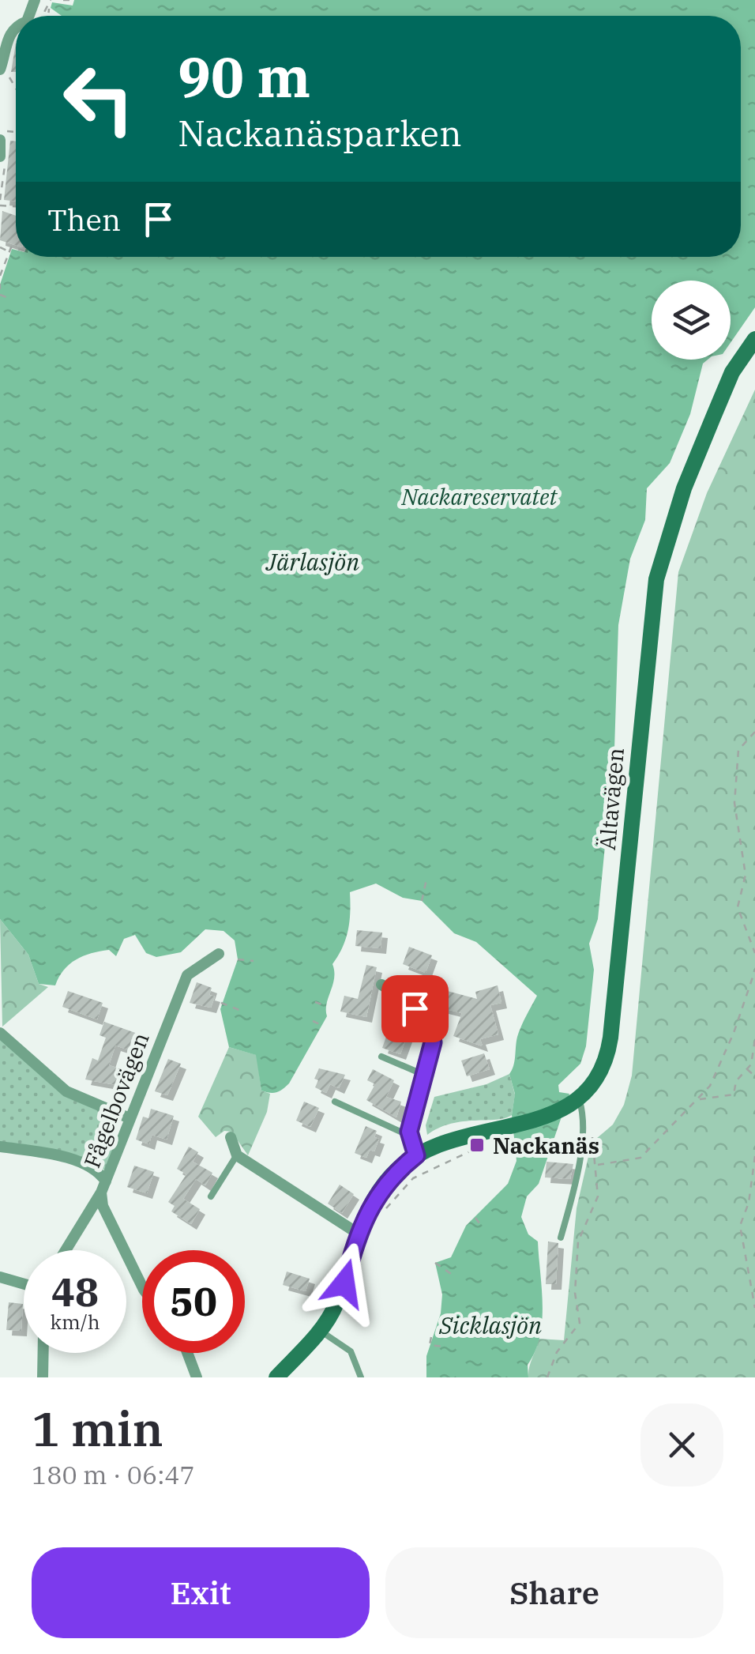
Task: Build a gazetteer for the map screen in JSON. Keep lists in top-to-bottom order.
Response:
{
  "streets": {
    "main road": ["Ältavägen"],
    "street": ["Fågelbovägen"]
  },
  "water": ["Järlasjön", "Sicklasjön"],
  "parks": ["Nackareservatet"],
  "places": {
    "transit": ["Nackanäs"]
  },
  "page": {
    "turn": ["90 m", "Nackanäsparken"],
    "then": "Then",
    "speed": "48 km/h",
    "limit": "50",
    "heading": ["1 min", "180 m · 06:47"],
    "buttons": ["Exit", "Share"]
  }
}
